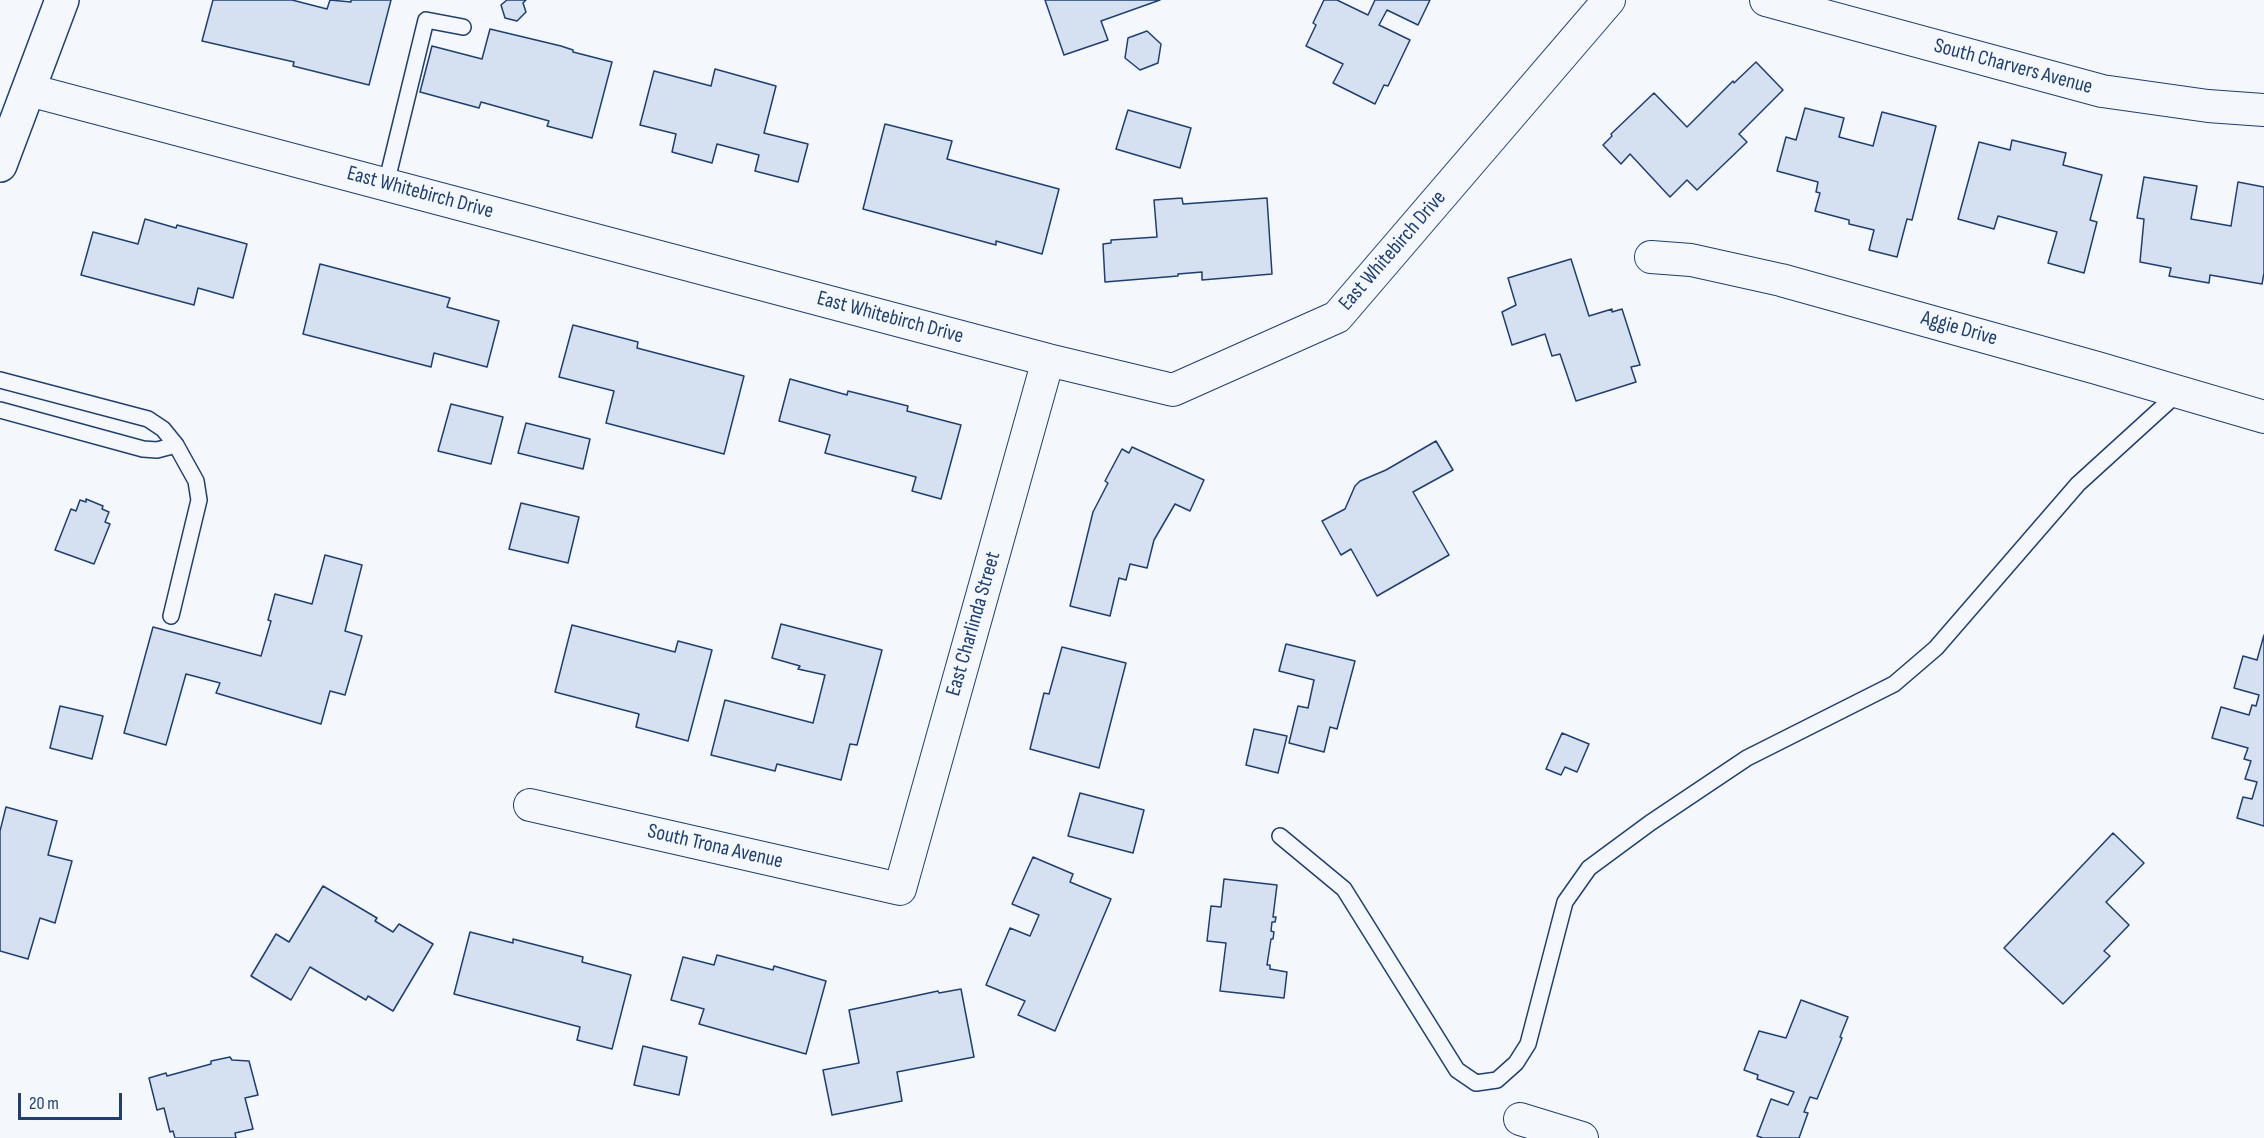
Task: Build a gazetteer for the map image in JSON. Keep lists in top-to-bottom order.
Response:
{
  "streets": {
    "street": [
      "South Charvers Avenue",
      "East Whitebirch Drive",
      "Aggie Drive",
      "East Charlinda Street",
      "South Trona Avenue"
    ]
  },
  "crossings": [
    ["East Whitebirch Drive", "East Charlinda Street"],
    ["East Charlinda Street", "South Trona Avenue"]
  ],
  "scale_bar": "20 m"
}
